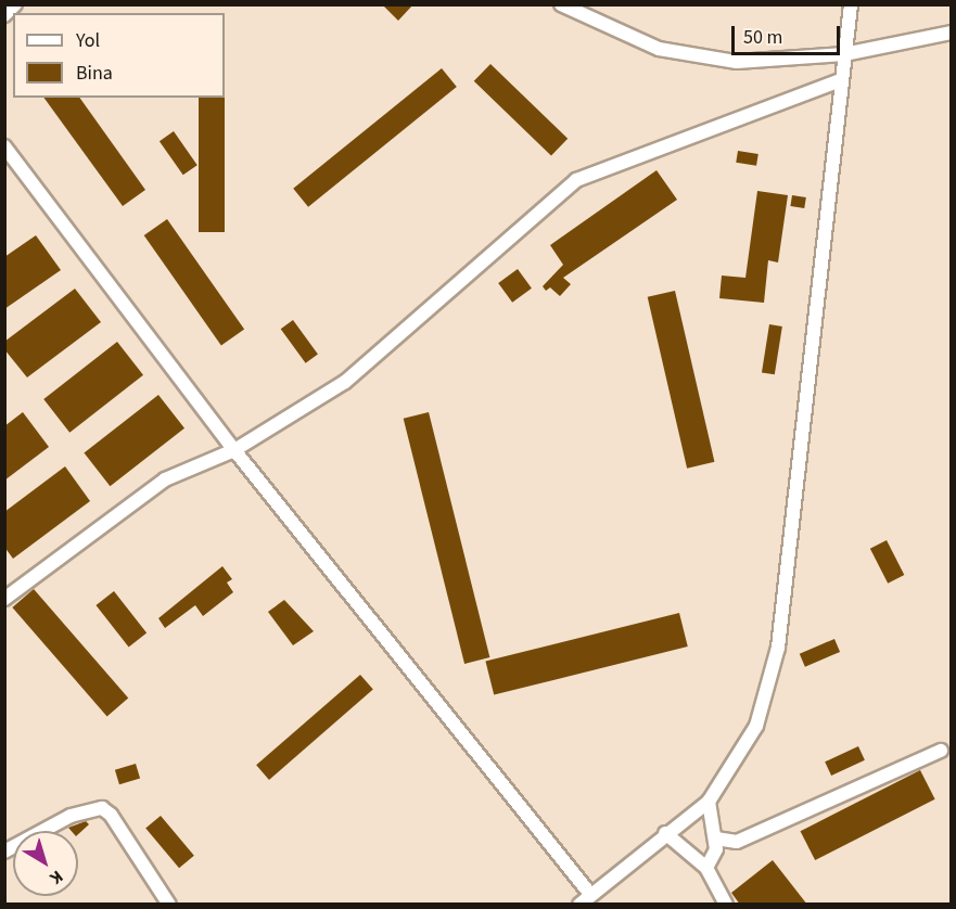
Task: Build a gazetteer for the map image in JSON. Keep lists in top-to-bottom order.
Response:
{
  "legend": ["Yol", "Bina"],
  "scale_bar": "50 m",
  "north": "bottom right"
}
